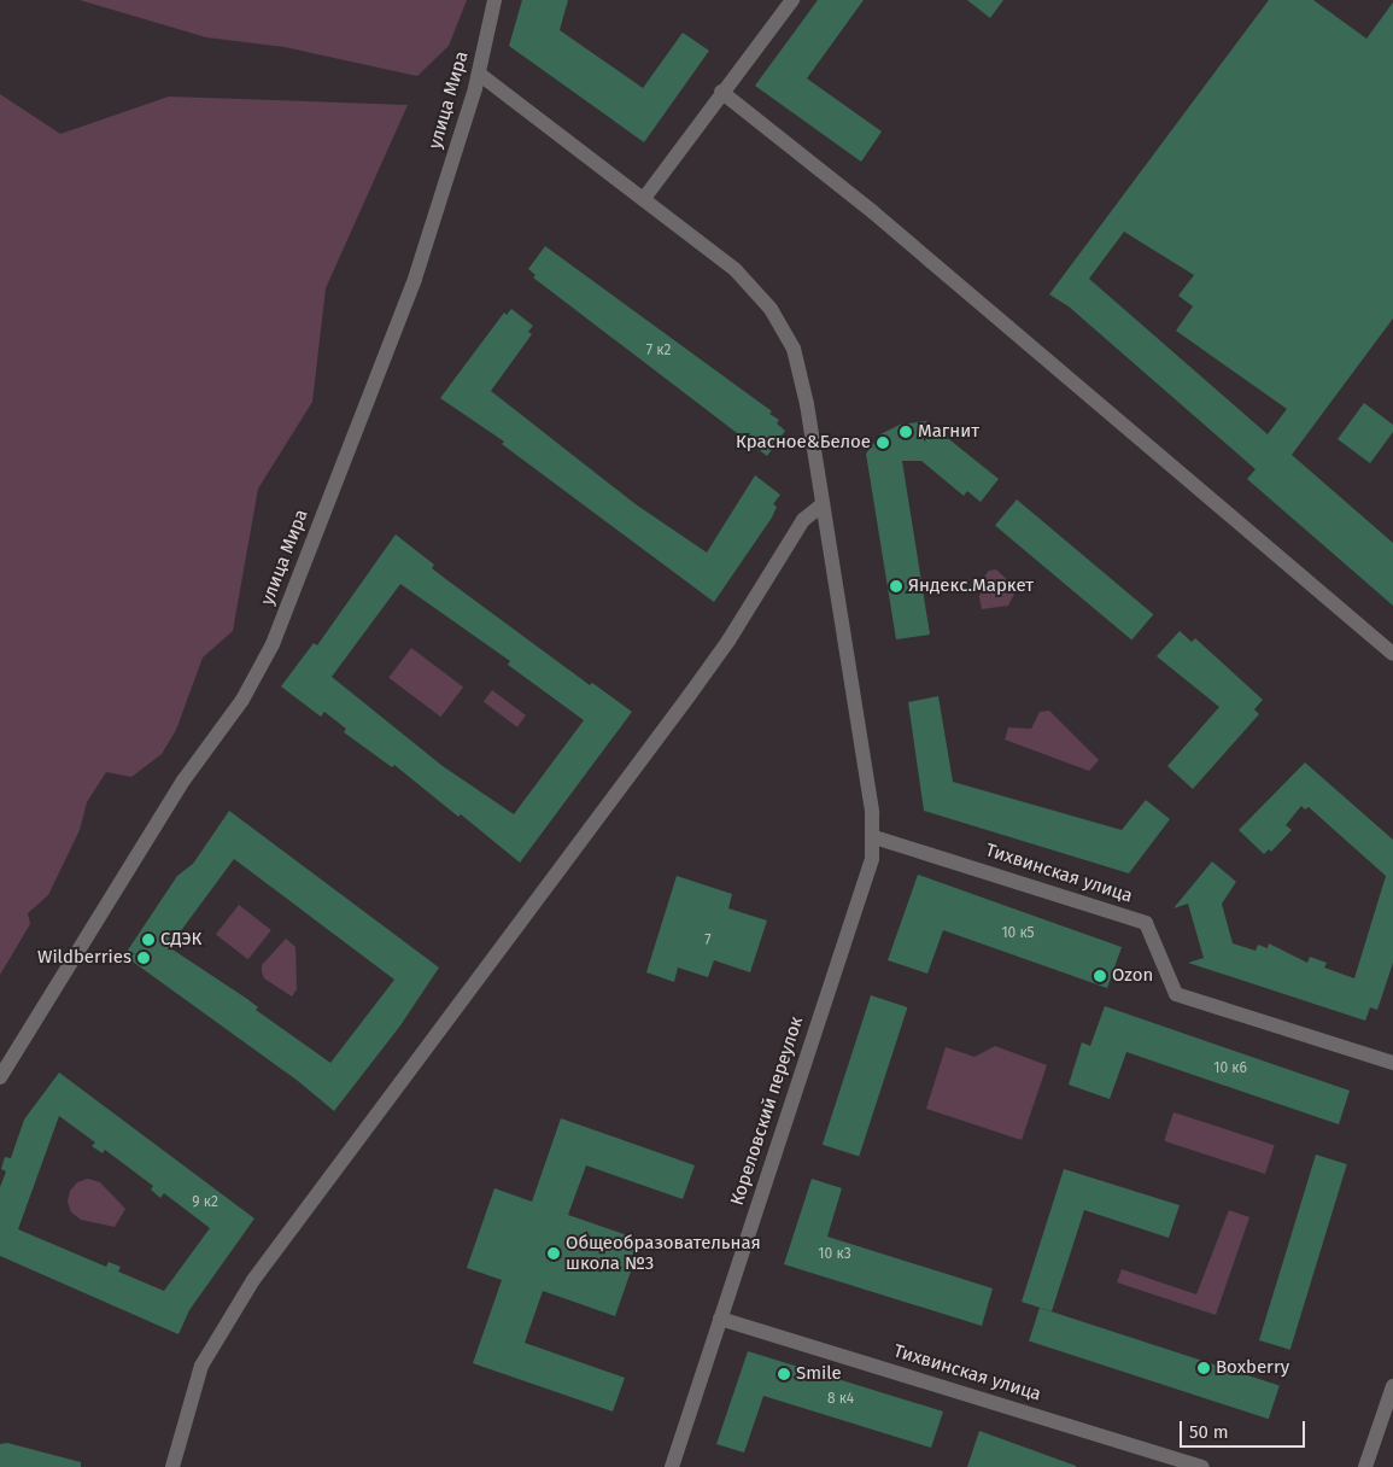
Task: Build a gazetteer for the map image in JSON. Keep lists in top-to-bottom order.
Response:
{
  "streets": {
    "street": ["улица Мира", "Тихвинская улица", "Кореловский переулок"]
  },
  "crossings": [
    ["улица Мира", "Кореловский переулок"],
    ["Тихвинская улица", "Кореловский переулок"]
  ],
  "places": [
    "Магнит",
    "Красное&Белое",
    "Яндекс.Маркет",
    "СДЭК",
    "Wildberries",
    "Ozon",
    "Общеобразовательная школа №3",
    "Boxberry",
    "Smile"
  ],
  "house_numbers": [
    "7 к2",
    "10 к5",
    "7",
    "10 к6",
    "9 к2",
    "10 к3",
    "8 к4"
  ],
  "scale_bar": "50 m"
}
